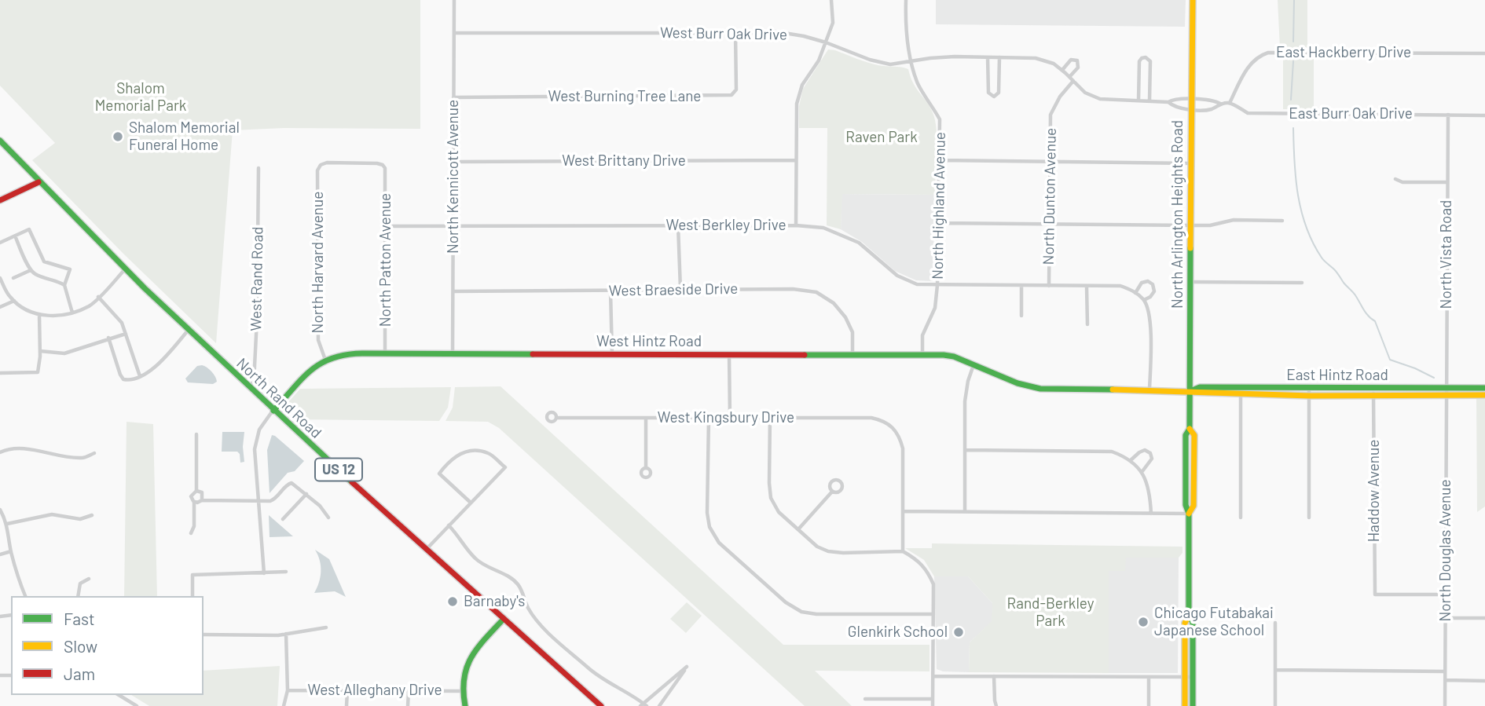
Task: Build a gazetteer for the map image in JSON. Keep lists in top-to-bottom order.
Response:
{
  "streets": {
    "main road": [
      "North Arlington Heights Road",
      "West Hintz Road",
      "East Hintz Road",
      "North Rand Road",
      "US 12"
    ],
    "street": [
      "West Burr Oak Drive",
      "East Hackberry Drive",
      "West Burning Tree Lane",
      "East Burr Oak Drive",
      "West Brittany Drive",
      "North Kennicott Avenue",
      "North Dunton Avenue",
      "North Highland Avenue",
      "West Berkley Drive",
      "North Vista Road",
      "North Patton Avenue",
      "North Harvard Avenue",
      "West Rand Road",
      "West Braeside Drive",
      "West Kingsbury Drive",
      "Haddow Avenue",
      "North Douglas Avenue",
      "West Alleghany Drive"
    ]
  },
  "crossings": [
    ["West Burr Oak Drive", "West Burning Tree Lane"],
    ["West Burr Oak Drive", "East Burr Oak Drive"],
    ["West Burr Oak Drive", "North Kennicott Avenue"],
    ["West Burr Oak Drive", "North Dunton Avenue"],
    ["West Burr Oak Drive", "North Highland Avenue"],
    ["East Hackberry Drive", "East Burr Oak Drive"],
    ["West Burning Tree Lane", "North Kennicott Avenue"],
    ["East Burr Oak Drive", "North Dunton Avenue"],
    ["East Burr Oak Drive", "North Arlington Heights Road"],
    ["East Burr Oak Drive", "North Vista Road"],
    ["West Brittany Drive", "North Kennicott Avenue"],
    ["North Kennicott Avenue", "West Berkley Drive"],
    ["North Kennicott Avenue", "West Braeside Drive"],
    ["North Kennicott Avenue", "West Hintz Road"],
    ["North Dunton Avenue", "West Berkley Drive"],
    ["North Highland Avenue", "West Berkley Drive"],
    ["North Highland Avenue", "West Hintz Road"],
    ["North Arlington Heights Road", "East Hintz Road"],
    ["West Berkley Drive", "North Patton Avenue"],
    ["North Vista Road", "East Hintz Road"],
    ["North Vista Road", "North Douglas Avenue"],
    ["North Patton Avenue", "North Harvard Avenue"],
    ["North Patton Avenue", "West Hintz Road"],
    ["North Harvard Avenue", "West Hintz Road"],
    ["West Rand Road", "North Rand Road"],
    ["West Braeside Drive", "West Hintz Road"],
    ["West Hintz Road", "East Hintz Road"],
    ["East Hintz Road", "Haddow Avenue"],
    ["East Hintz Road", "North Douglas Avenue"],
    ["Haddow Avenue", "North Douglas Avenue"]
  ],
  "parks": ["Shalom Memorial Park", "Raven Park", "Rand-Berkley Park"],
  "places": [
    "Shalom Memorial Funeral Home",
    "Barnaby's",
    "Chicago Futabakai Japanese School",
    "Glenkirk School"
  ],
  "legend": ["Fast", "Slow", "Jam"]
}
